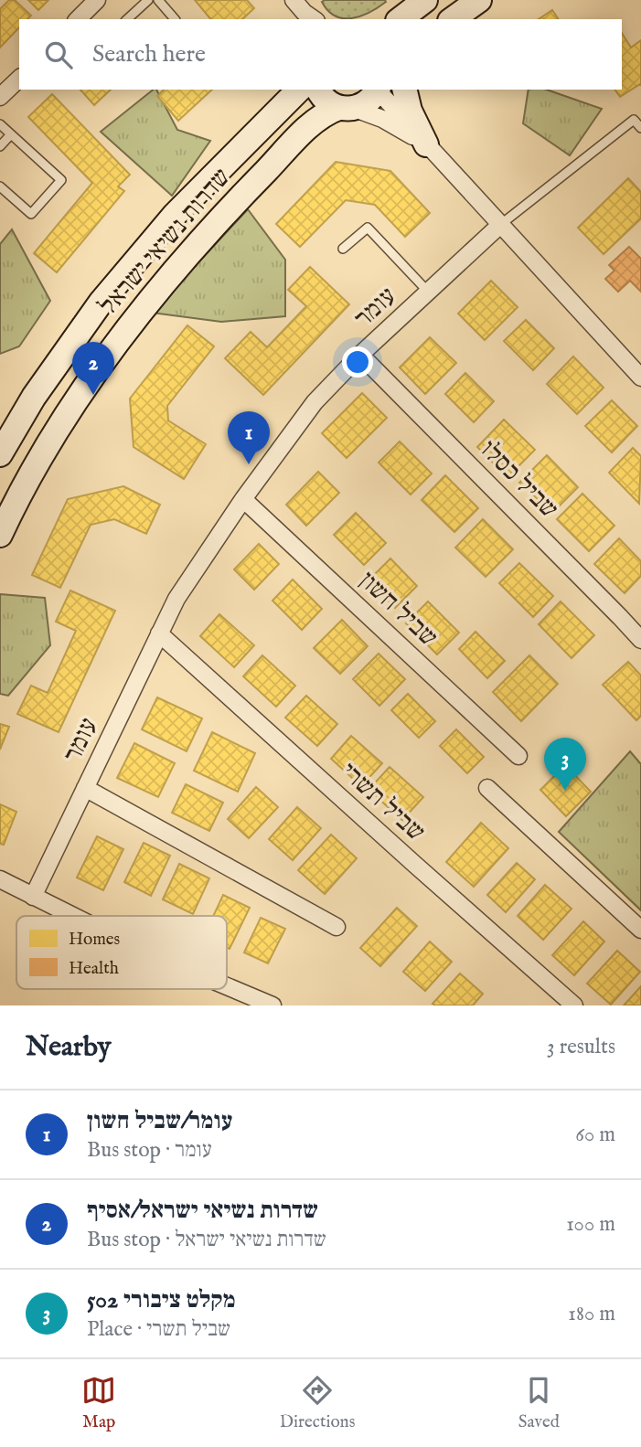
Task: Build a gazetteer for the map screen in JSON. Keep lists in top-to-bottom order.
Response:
{
  "streets": {
    "street": [
      "שדרות נשיאי ישראל",
      "עומר",
      "שביל כסלו",
      "שביל חשון",
      "שביל תשרי"
    ]
  },
  "crossings": [
    ["עומר", "שביל כסלו"],
    ["עומר", "שביל חשון"],
    ["עומר", "שביל תשרי"]
  ],
  "legend": ["Homes", "Health"],
  "page": {
    "search": "Search here",
    "pins": ["2", "1", "3"],
    "heading": ["Nearby", "3 results"],
    "list": [
      {
        "mark": "1",
        "name": "עומר/שביל חשון",
        "note": "Bus stop · עומר",
        "value": "60 m"
      },
      {
        "mark": "2",
        "name": "שדרות נשיאי ישראל/אסיף",
        "note": "Bus stop · שדרות נשיאי ישראל",
        "value": "100 m"
      },
      {
        "mark": "3",
        "name": "מקלט ציבורי 502",
        "note": "Place · שביל תשרי",
        "value": "180 m"
      }
    ],
    "nav": ["Map", "Directions", "Saved"]
  }
}
